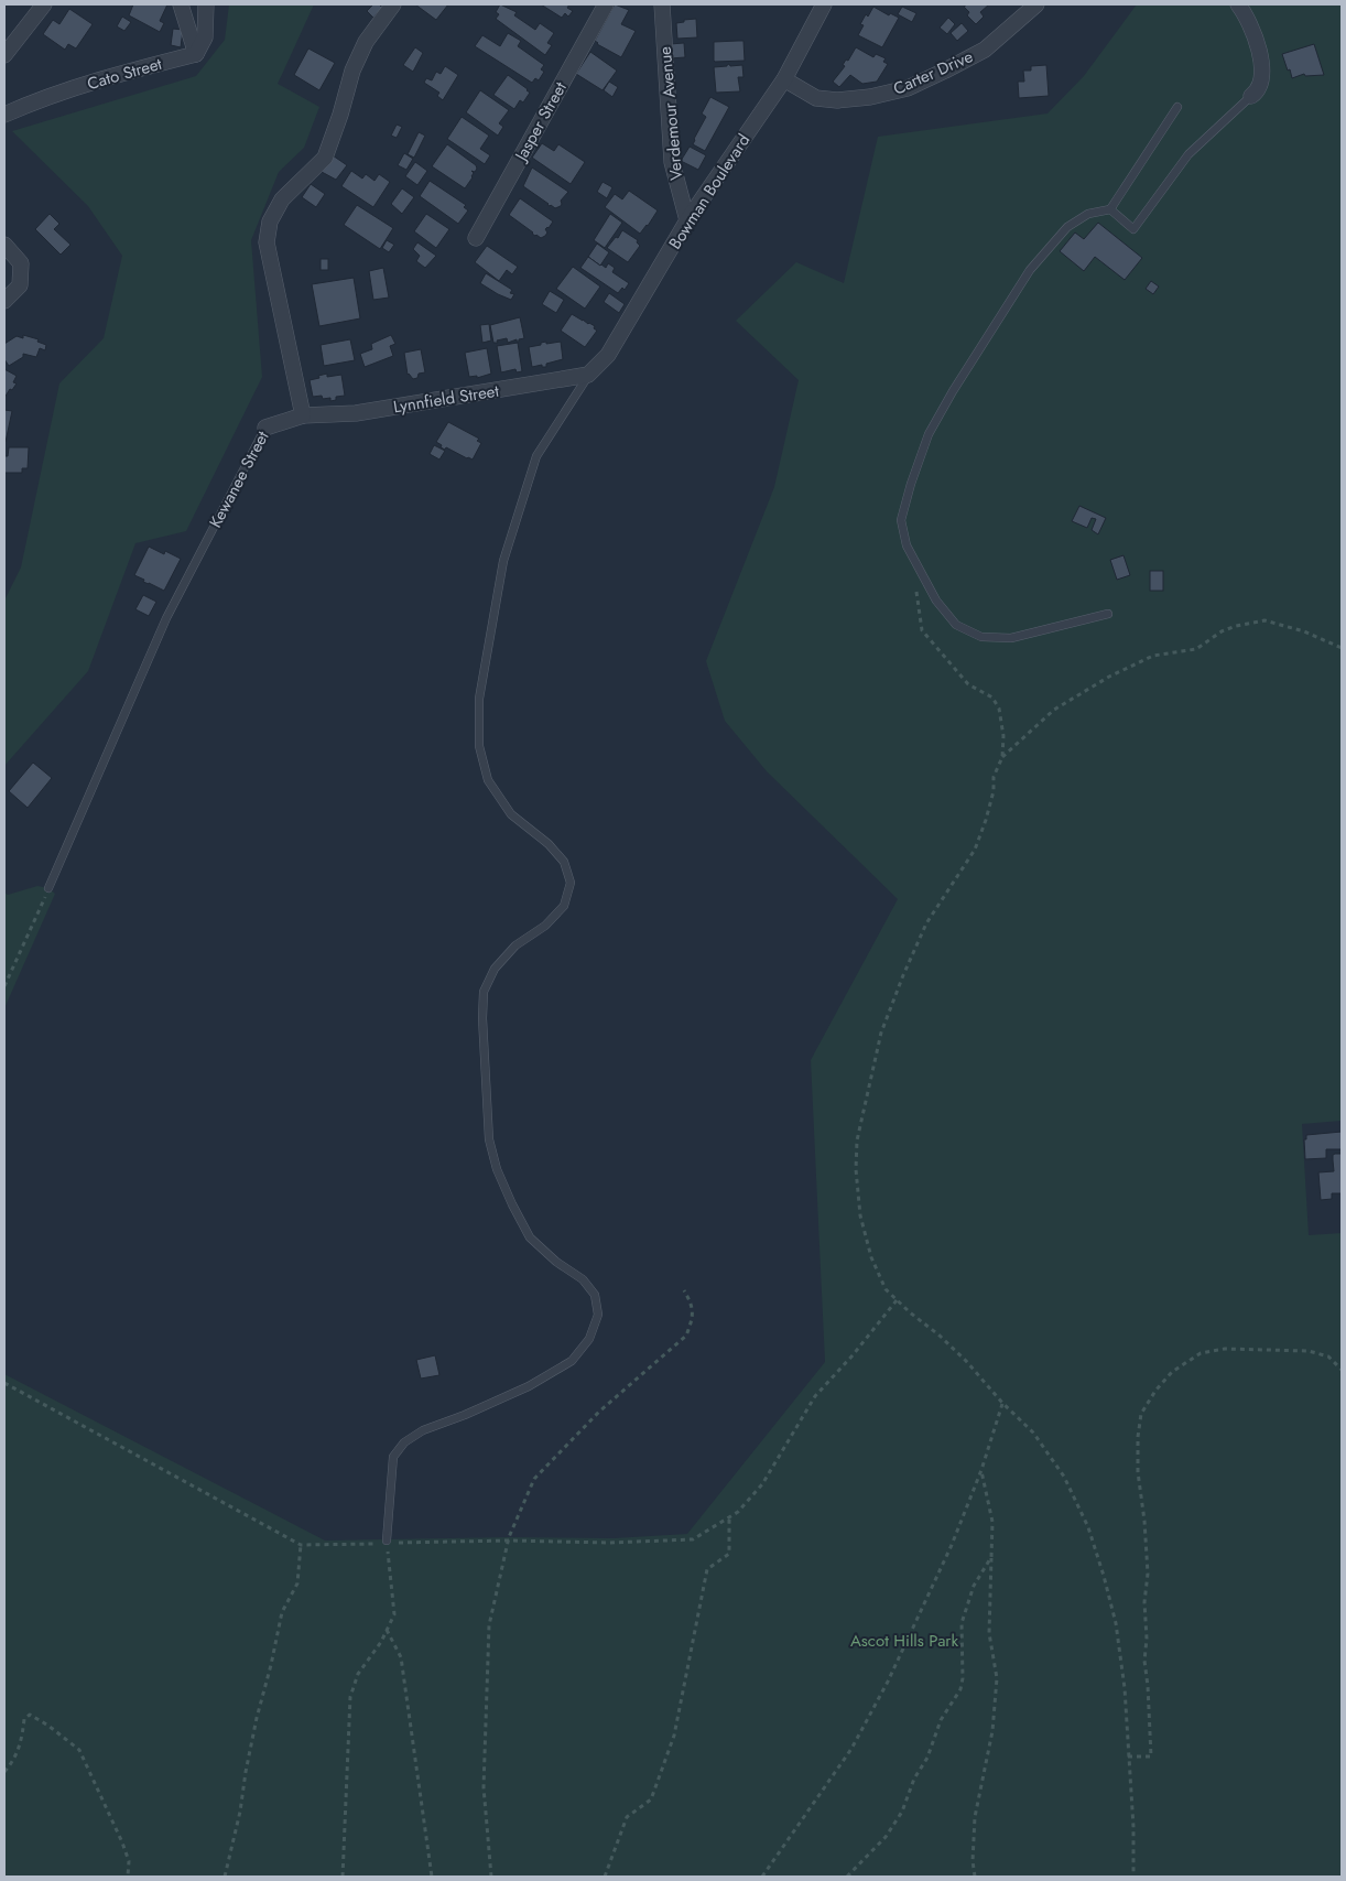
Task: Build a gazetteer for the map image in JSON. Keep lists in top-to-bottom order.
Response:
{
  "streets": {
    "street": [
      "Carter Drive",
      "Cato Street",
      "Verdemour Avenue",
      "Jasper Street",
      "Bowman Boulevard",
      "Lynnfield Street",
      "Kewanee Street"
    ]
  },
  "crossings": [
    ["Carter Drive", "Bowman Boulevard"],
    ["Verdemour Avenue", "Bowman Boulevard"],
    ["Bowman Boulevard", "Lynnfield Street"],
    ["Lynnfield Street", "Kewanee Street"]
  ],
  "parks": ["Ascot Hills Park"]
}
